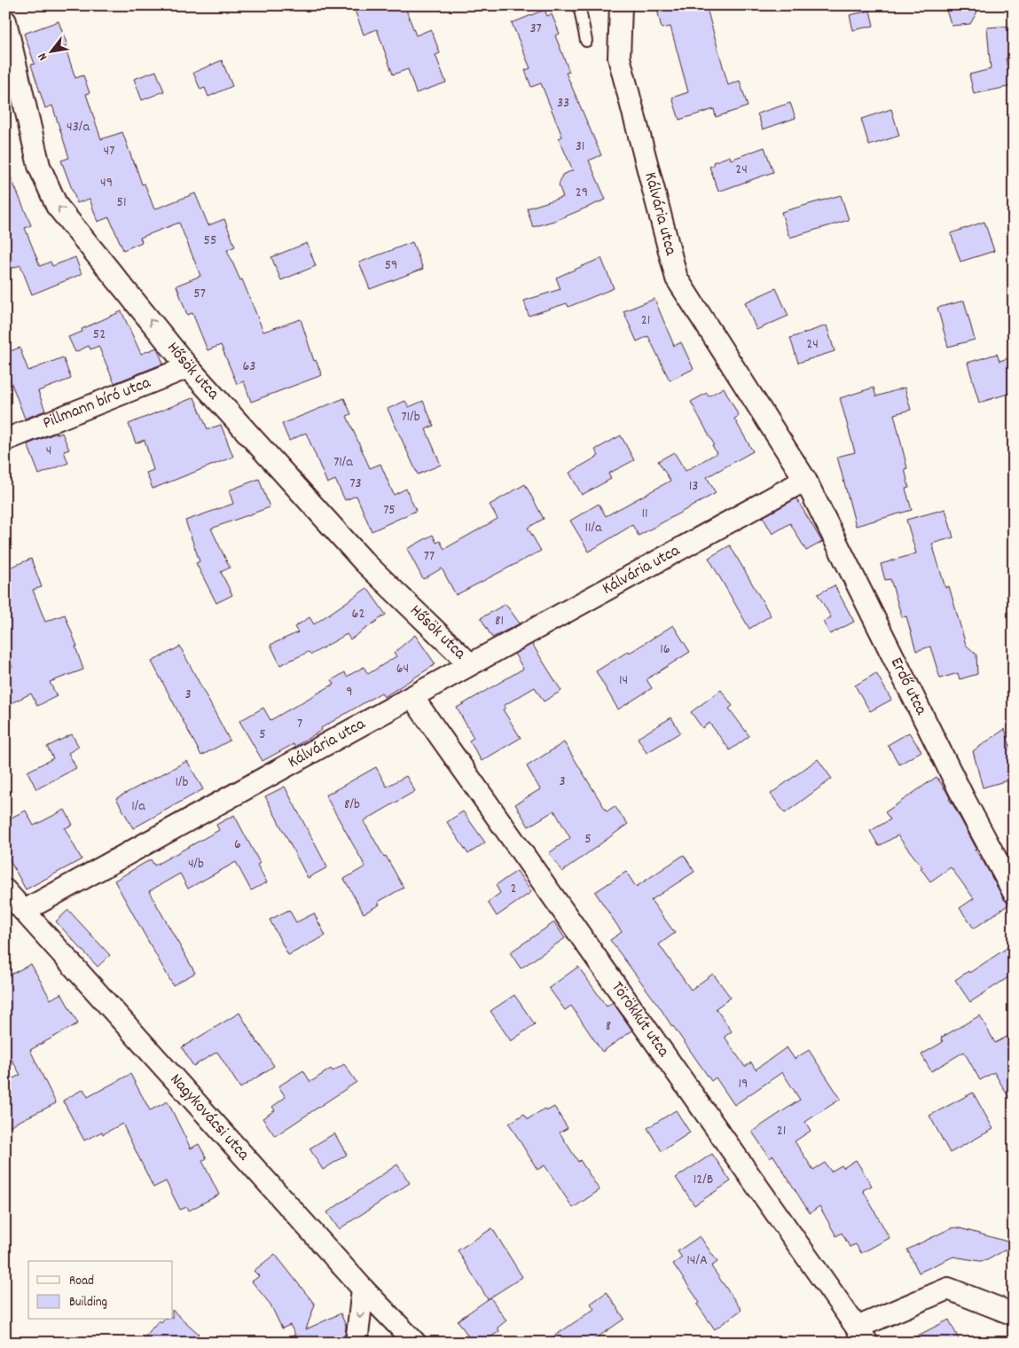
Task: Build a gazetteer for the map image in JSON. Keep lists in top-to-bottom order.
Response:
{
  "streets": {
    "street": [
      "Kálvária utca",
      "Hősök utca",
      "Pillmann bíró utca",
      "Erdő utca",
      "Törökkút utca",
      "Nagykovácsi utca"
    ]
  },
  "crossings": [
    ["Kálvária utca", "Hősök utca"],
    ["Kálvária utca", "Erdő utca"],
    ["Kálvária utca", "Törökkút utca"],
    ["Kálvária utca", "Nagykovácsi utca"],
    ["Hősök utca", "Pillmann bíró utca"]
  ],
  "one_way": ["Hősök utca"],
  "house_numbers": [
    "37",
    "33",
    "43/a",
    "31",
    "47",
    "24",
    "49",
    "29",
    "51",
    "55",
    "59",
    "57",
    "21",
    "52",
    "24",
    "63",
    "71/b",
    "4",
    "71/a",
    "73",
    "13",
    "75",
    "11",
    "11/a",
    "77",
    "62",
    "81",
    "16",
    "64",
    "14",
    "9",
    "3",
    "7",
    "5",
    "3",
    "1/b",
    "8/b",
    "1/a",
    "5",
    "6",
    "4/b",
    "2",
    "8",
    "19",
    "21",
    "12/B",
    "14/A"
  ],
  "legend": ["Road", "Building"],
  "north": "bottom left"
}
